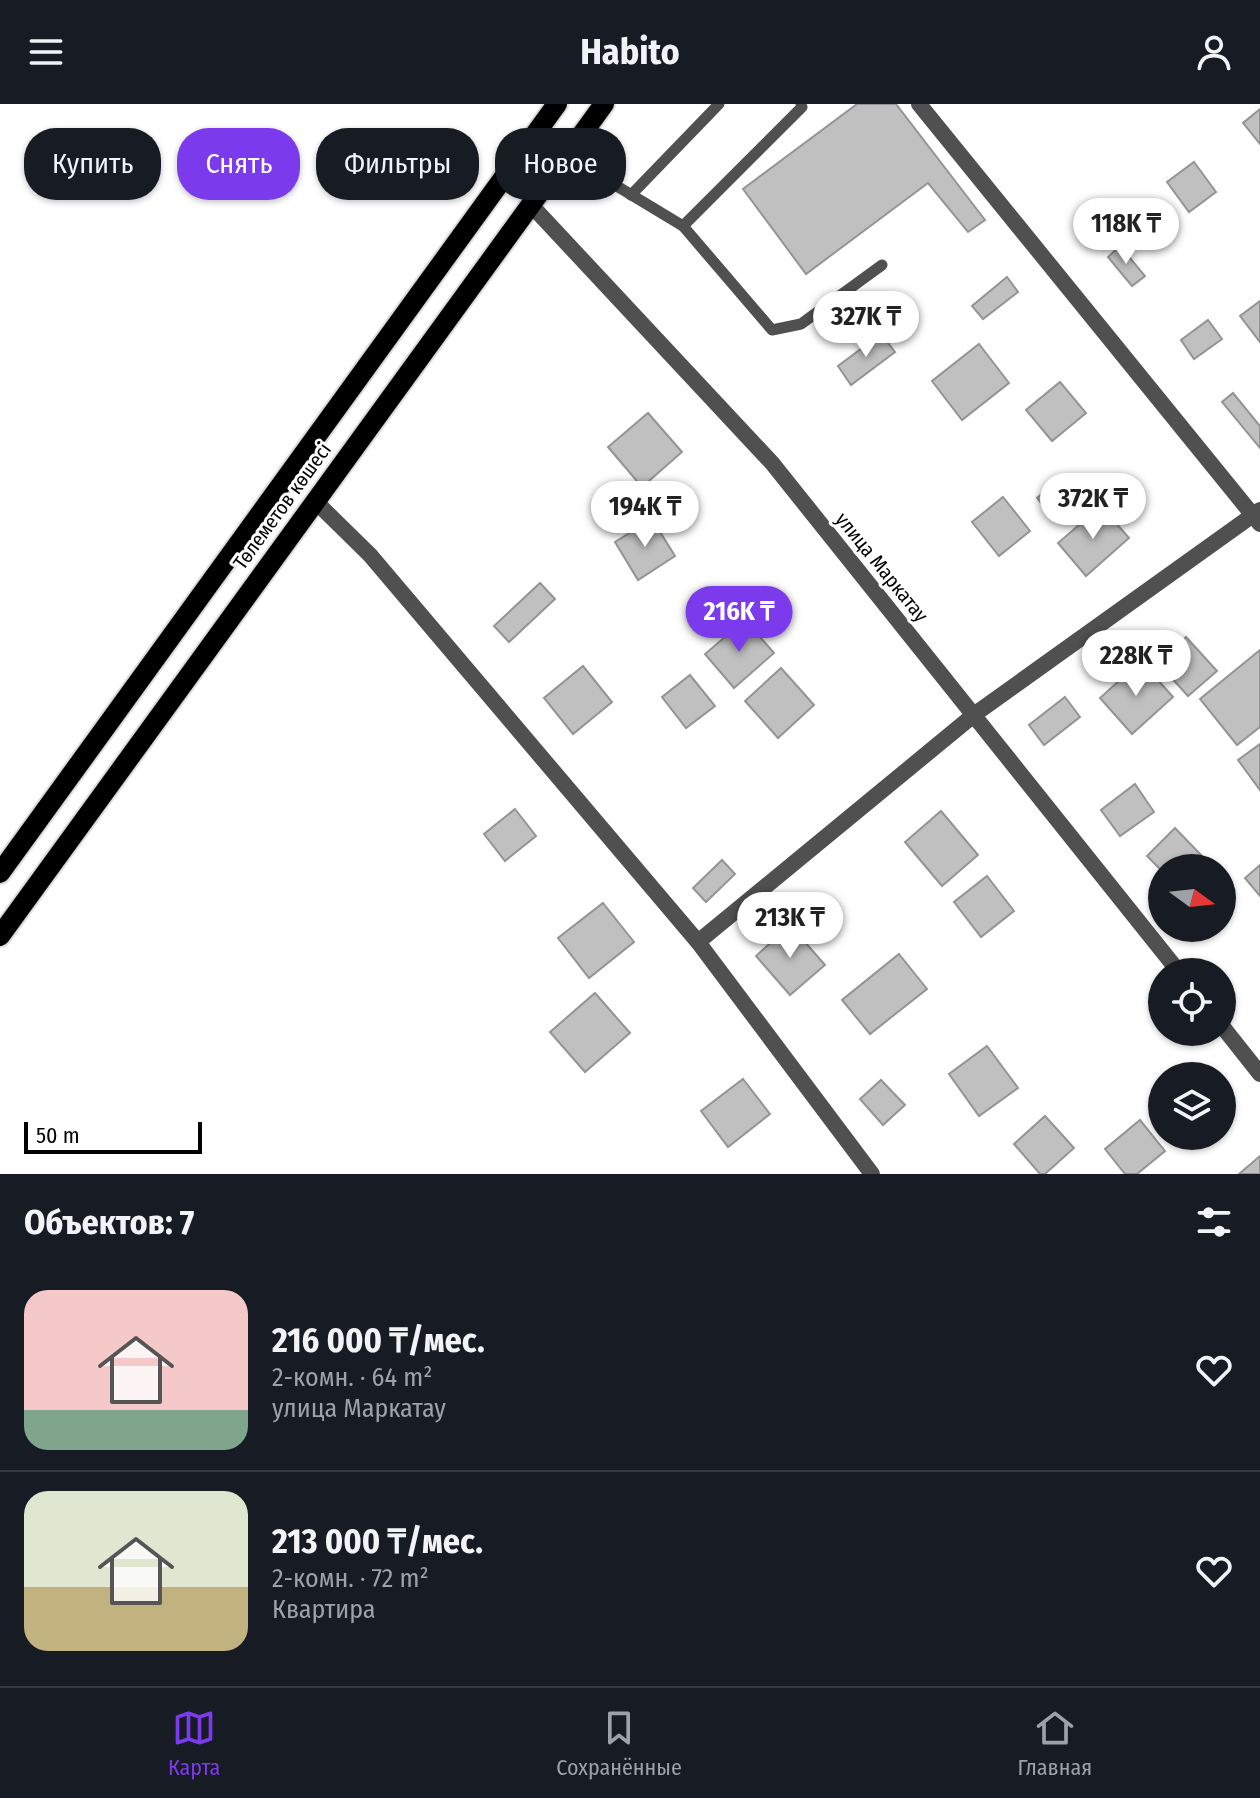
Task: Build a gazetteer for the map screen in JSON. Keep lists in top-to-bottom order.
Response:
{
  "streets": {
    "main road": ["Төлеметов көшесі"],
    "street": ["улица Маркатау"]
  },
  "crossings": [
    ["Төлеметов көшесі", "улица Маркатау"]
  ],
  "scale_bar": "50 m",
  "north": "right",
  "page": {
    "header": "Habito",
    "chip": [
      "Купить",
      "Снять",
      "Фильтры",
      "Новое"
    ],
    "price": [
      "118K ₸",
      "327K ₸",
      "372K ₸",
      "194K ₸",
      "216K ₸",
      "228K ₸",
      "213K ₸"
    ],
    "scale": "50 m",
    "heading": "Объектов: 7",
    "list": [
      {
        "name": "216 000 ₸/мес.",
        "note": "2-комн. · 64 m² · улица Маркатау"
      },
      {
        "name": "213 000 ₸/мес.",
        "note": "2-комн. · 72 m² · Квартира"
      }
    ],
    "tabs": ["Карта", "Сохранённые", "Главная"]
  }
}
